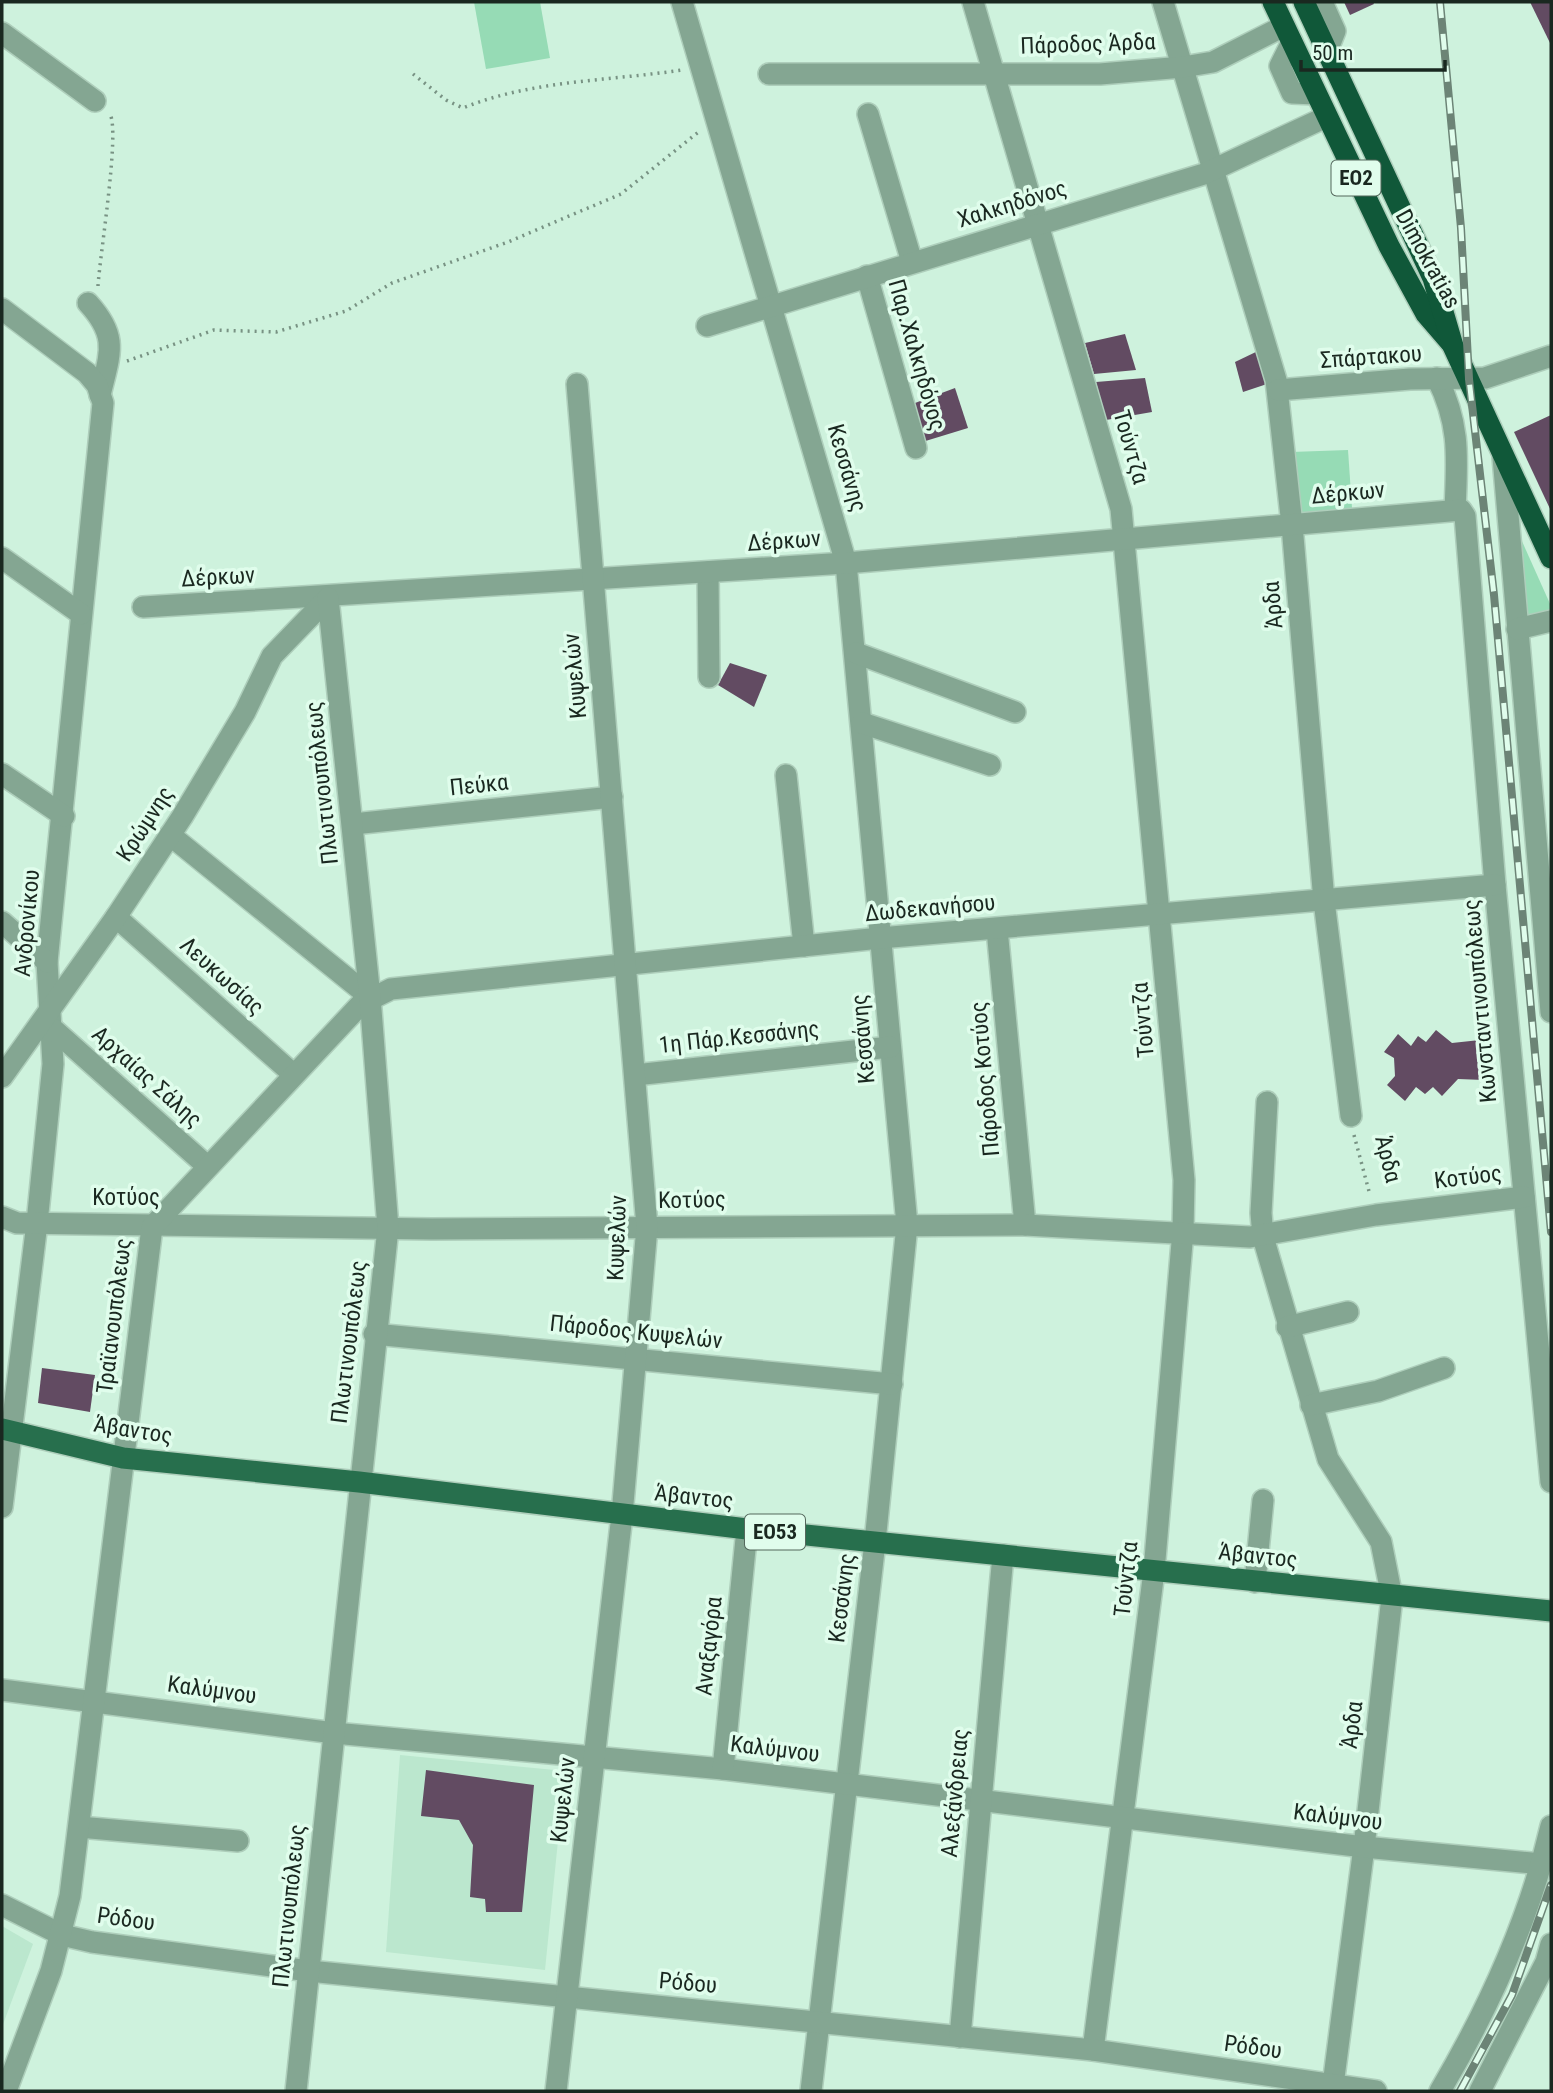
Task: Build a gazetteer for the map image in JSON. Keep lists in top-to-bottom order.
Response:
{
  "streets": {
    "highway": ["ΕΟ2", "Dimokratias"],
    "main road": ["Άβαντος", "ΕΟ53"],
    "street": [
      "Πάροδος Άρδα",
      "Χαλκηδόνος",
      "Παρ.Χαλκηδόνος",
      "Σπάρτακου",
      "Τούντζα",
      "Κεσσάνης",
      "Δέρκων",
      "Άρδα",
      "Κυψελών",
      "Πλωτινουπόλεως",
      "Πεύκα",
      "Κρώμνης",
      "Δωδεκανήσου",
      "Ανδρονίκου",
      "Λευκωσίας",
      "Κωνσταντινουπόλεως",
      "1η Πάρ.Κεσσάνης",
      "Αρχαίας Σάλης",
      "Πάροδος Κοτύος",
      "Κοτύος",
      "Τραϊανουπόλεως",
      "Πάροδος Κυψελών",
      "Αναξαγόρα",
      "Καλύμνου",
      "Αλεξάνδρειας",
      "Ρόδου"
    ]
  },
  "crossings": [
    ["Πάροδος Άρδα", "Dimokratias"],
    ["Πάροδος Άρδα", "Τούντζα"],
    ["Πάροδος Άρδα", "Άρδα"],
    ["Χαλκηδόνος", "Dimokratias"],
    ["Χαλκηδόνος", "Παρ.Χαλκηδόνος"],
    ["Χαλκηδόνος", "Τούντζα"],
    ["Χαλκηδόνος", "Κεσσάνης"],
    ["Χαλκηδόνος", "Άρδα"],
    ["Dimokratias", "Σπάρτακου"],
    ["Σπάρτακου", "Άρδα"],
    ["Σπάρτακου", "Κωνσταντινουπόλεως"],
    ["Τούντζα", "Δέρκων"],
    ["Τούντζα", "Δωδεκανήσου"],
    ["Τούντζα", "Κοτύος"],
    ["Τούντζα", "Άβαντος"],
    ["Τούντζα", "Καλύμνου"],
    ["Τούντζα", "Ρόδου"],
    ["Κεσσάνης", "Δέρκων"],
    ["Κεσσάνης", "Δωδεκανήσου"],
    ["Κεσσάνης", "1η Πάρ.Κεσσάνης"],
    ["Κεσσάνης", "Κοτύος"],
    ["Κεσσάνης", "Πάροδος Κυψελών"],
    ["Κεσσάνης", "Άβαντος"],
    ["Κεσσάνης", "Καλύμνου"],
    ["Κεσσάνης", "Ρόδου"],
    ["Δέρκων", "Άρδα"],
    ["Δέρκων", "Κυψελών"],
    ["Δέρκων", "Πλωτινουπόλεως"],
    ["Δέρκων", "Κρώμνης"],
    ["Δέρκων", "Κωνσταντινουπόλεως"],
    ["Άρδα", "Δωδεκανήσου"],
    ["Άρδα", "Κοτύος"],
    ["Άρδα", "Άβαντος"],
    ["Άρδα", "Καλύμνου"],
    ["Άρδα", "Ρόδου"],
    ["Κυψελών", "Πεύκα"],
    ["Κυψελών", "Δωδεκανήσου"],
    ["Κυψελών", "1η Πάρ.Κεσσάνης"],
    ["Κυψελών", "Κοτύος"],
    ["Κυψελών", "Πάροδος Κυψελών"],
    ["Κυψελών", "Άβαντος"],
    ["Κυψελών", "Καλύμνου"],
    ["Κυψελών", "Ρόδου"],
    ["Πλωτινουπόλεως", "Πεύκα"],
    ["Πλωτινουπόλεως", "Κρώμνης"],
    ["Πλωτινουπόλεως", "Δωδεκανήσου"],
    ["Πλωτινουπόλεως", "Κοτύος"],
    ["Πλωτινουπόλεως", "Τραϊανουπόλεως"],
    ["Πλωτινουπόλεως", "Πάροδος Κυψελών"],
    ["Πλωτινουπόλεως", "Άβαντος"],
    ["Πλωτινουπόλεως", "Καλύμνου"],
    ["Πλωτινουπόλεως", "Ρόδου"],
    ["Κρώμνης", "Ανδρονίκου"],
    ["Κρώμνης", "Λευκωσίας"],
    ["Κρώμνης", "Αρχαίας Σάλης"],
    ["Δωδεκανήσου", "Κωνσταντινουπόλεως"],
    ["Δωδεκανήσου", "Πάροδος Κοτύος"],
    ["Δωδεκανήσου", "Τραϊανουπόλεως"],
    ["Ανδρονίκου", "Αρχαίας Σάλης"],
    ["Ανδρονίκου", "Κοτύος"],
    ["Ανδρονίκου", "Άβαντος"],
    ["Λευκωσίας", "Τραϊανουπόλεως"],
    ["Κωνσταντινουπόλεως", "Κοτύος"],
    ["Αρχαίας Σάλης", "Τραϊανουπόλεως"],
    ["Πάροδος Κοτύος", "Κοτύος"],
    ["Κοτύος", "Τραϊανουπόλεως"],
    ["Τραϊανουπόλεως", "Άβαντος"],
    ["Τραϊανουπόλεως", "Καλύμνου"],
    ["Τραϊανουπόλεως", "Ρόδου"],
    ["Άβαντος", "Αναξαγόρα"],
    ["Άβαντος", "Αλεξάνδρειας"],
    ["Αναξαγόρα", "Καλύμνου"],
    ["Καλύμνου", "Αλεξάνδρειας"],
    ["Αλεξάνδρειας", "Ρόδου"]
  ],
  "scale_bar": "50 m"
}
